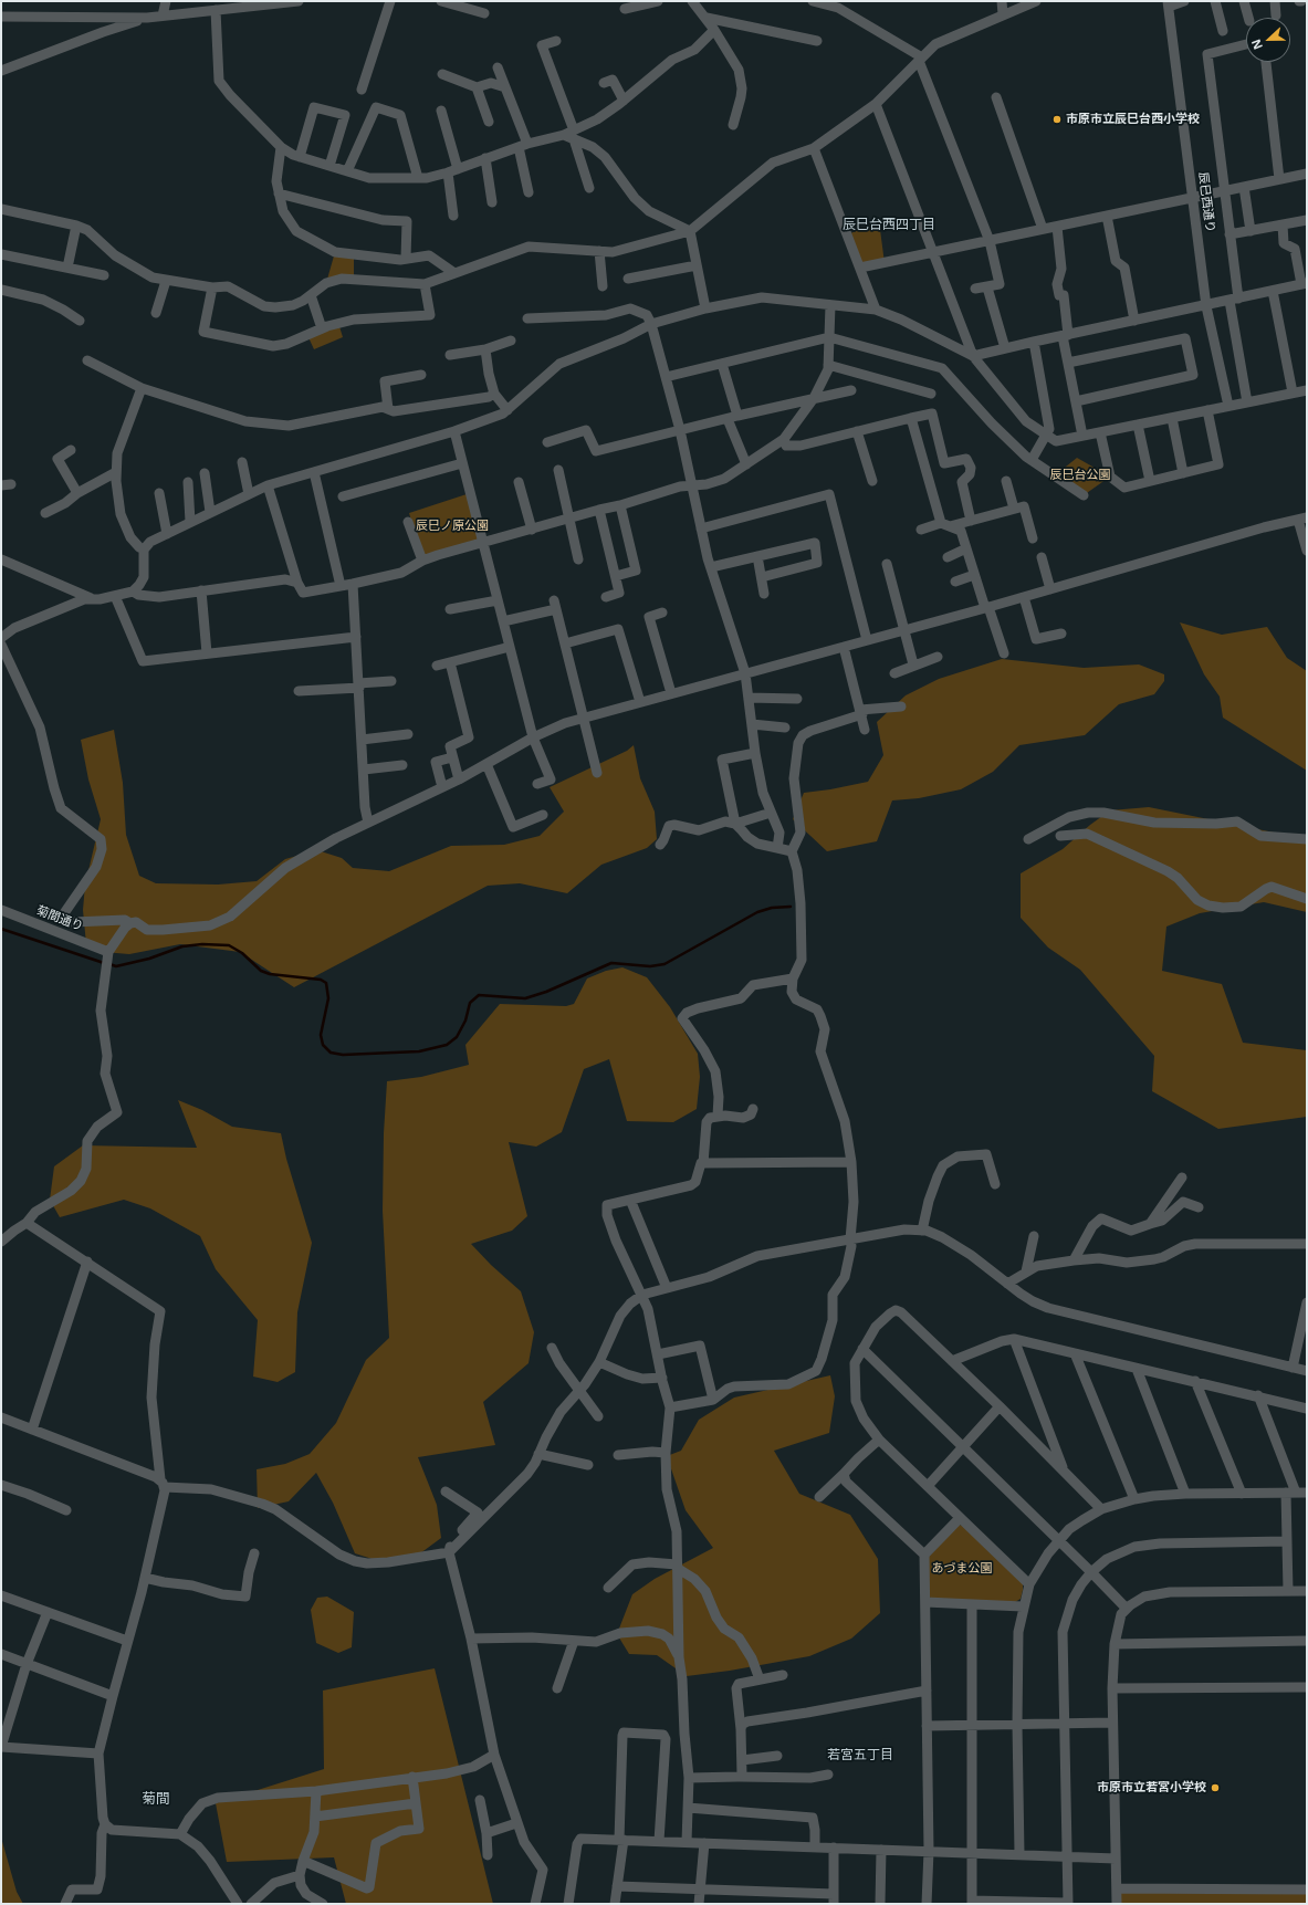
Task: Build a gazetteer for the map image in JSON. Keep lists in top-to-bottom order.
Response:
{
  "streets": {
    "street": ["辰巳西通り", "菊間通り"]
  },
  "districts": ["辰巳台西四丁目", "若宮五丁目", "菊間"],
  "parks": ["辰巳台公園", "辰巳ノ原公園", "あづま公園"],
  "places": ["市原市立辰巳台西小学校", "市原市立若宮小学校"],
  "north": "left"
}
